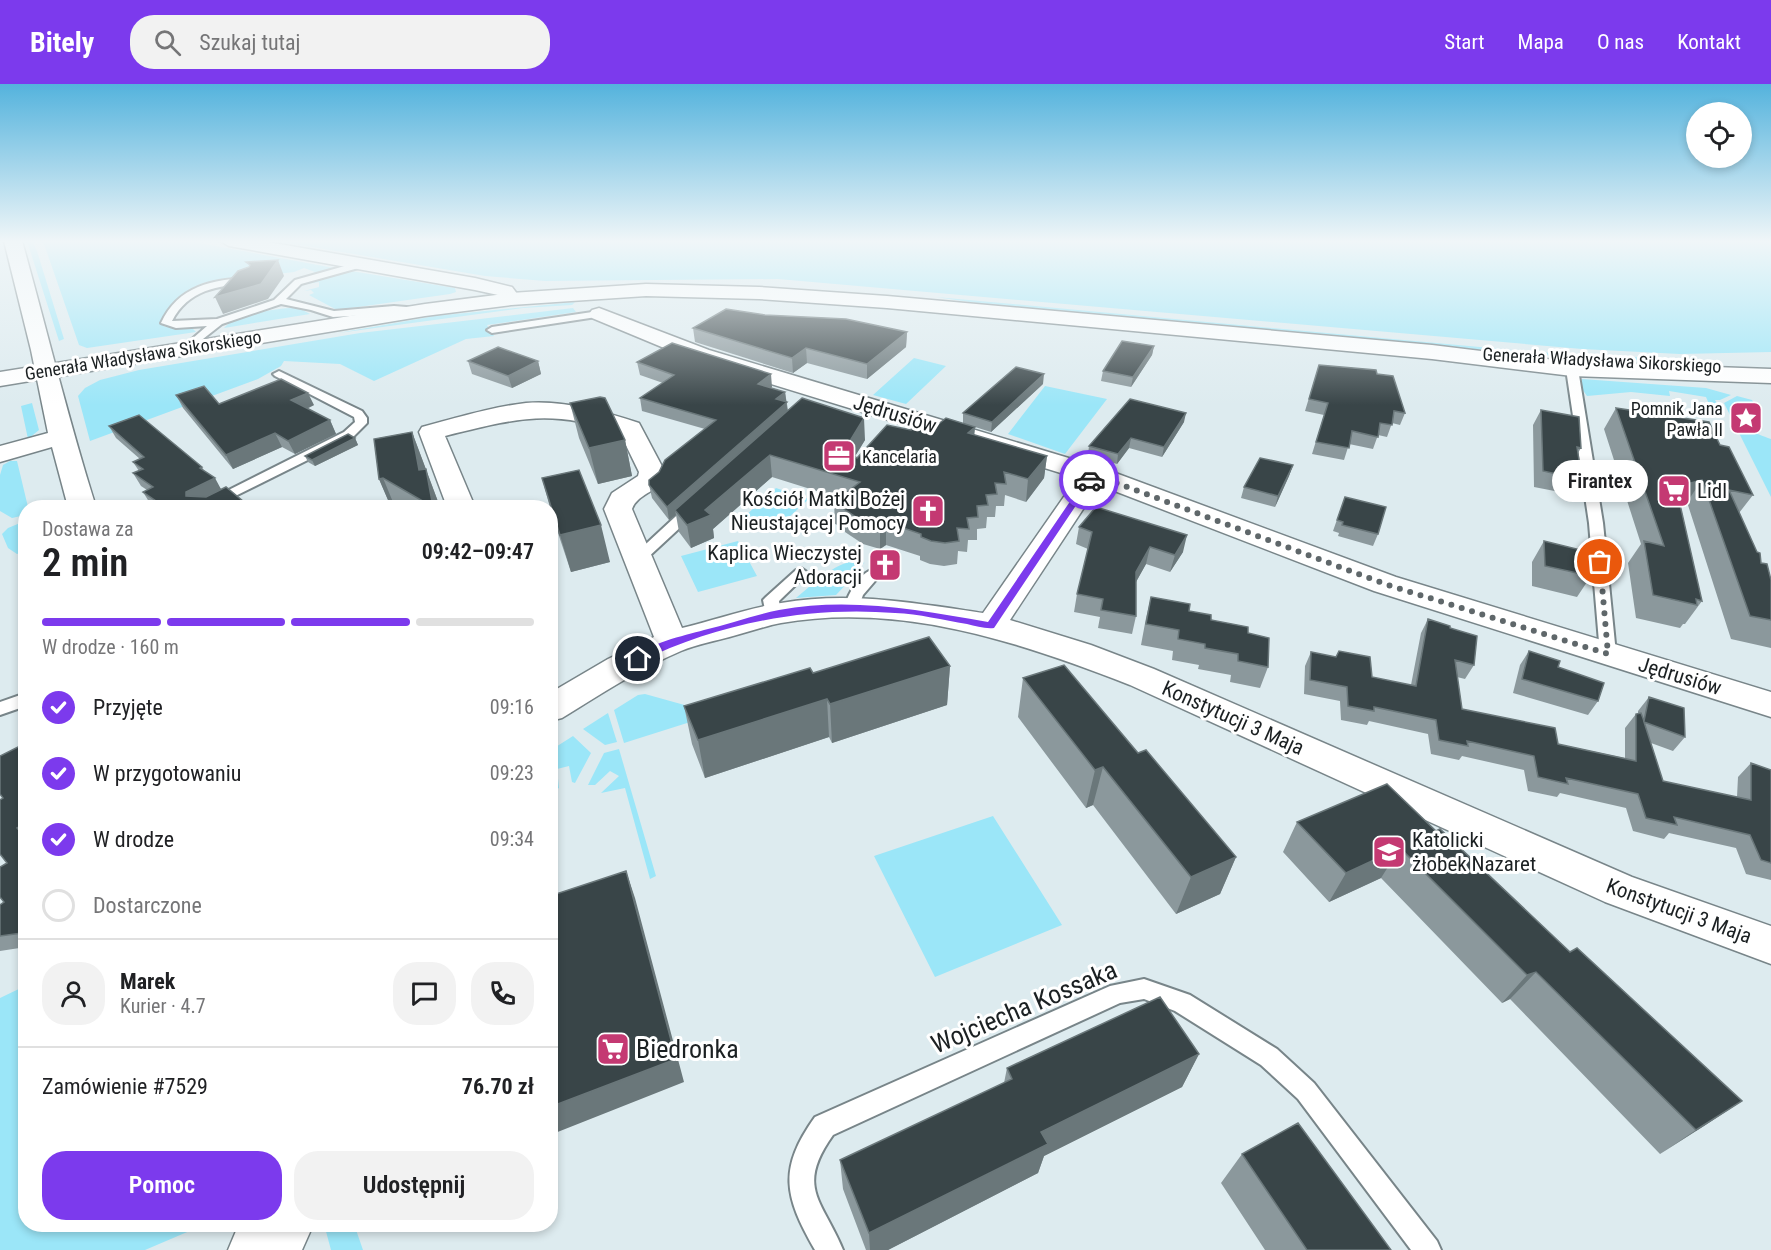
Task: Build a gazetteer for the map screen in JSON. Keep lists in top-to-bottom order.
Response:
{
  "streets": {
    "street": ["Generała Władysława Sikorskiego", "Jędrusiów", "Konstytucji 3 Maja"],
    "lane": ["Wojciecha Kossaka"]
  },
  "places": {
    "place": ["Pomnik Jana Pawła II"],
    "office": ["Kancelaria"],
    "supermarket": ["Lidl", "Biedronka"],
    "church": ["Kościół Matki Bożej Nieustającej Pomocy", "Kaplica Wieczystej Adoracji"],
    "other": ["Firantex"],
    "school or university": ["Katolicki żłobek Nazaret"]
  },
  "page": {
    "header": "Bitely",
    "search": "Szukaj tutaj",
    "nav": [
      "Start",
      "Mapa",
      "O nas",
      "Kontakt"
    ],
    "bubble": "Firantex",
    "heading": ["2 min", "Dostawa za", "09:42–09:47"],
    "panel": [
      "Marek",
      "Kurier · 4.7",
      "Zamówienie #7529",
      "76.70 zł"
    ],
    "bar": "W drodze · 160 m",
    "list": [
      ["Przyjęte", "09:16"],
      ["W przygotowaniu", "09:23"],
      ["W drodze", "09:34"],
      "Dostarczone"
    ],
    "buttons": ["Pomoc", "Udostępnij"]
  }
}
